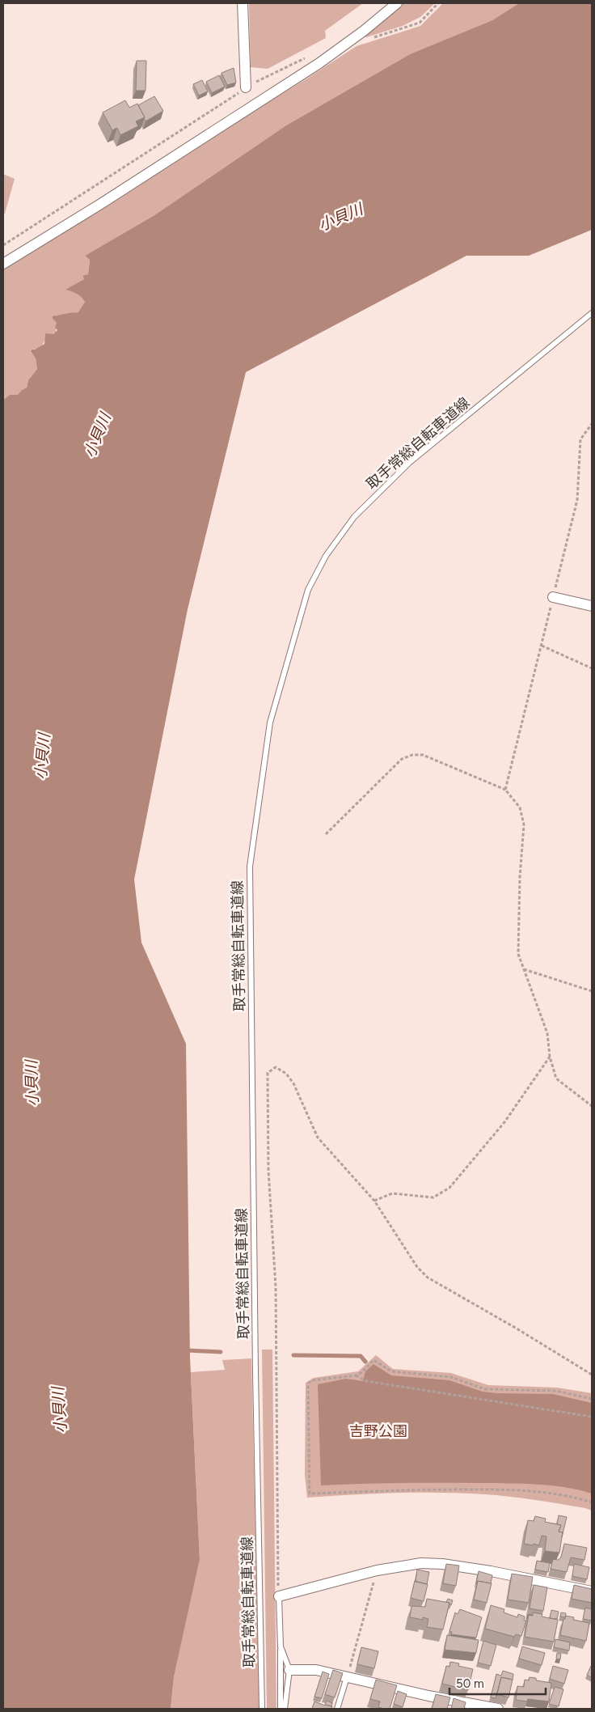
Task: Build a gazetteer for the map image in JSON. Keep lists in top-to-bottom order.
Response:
{
  "streets": {
    "lane": ["取手常総自転車道線"]
  },
  "water": ["小貝川"],
  "parks": ["吉野公園"],
  "scale_bar": "50 m"
}
